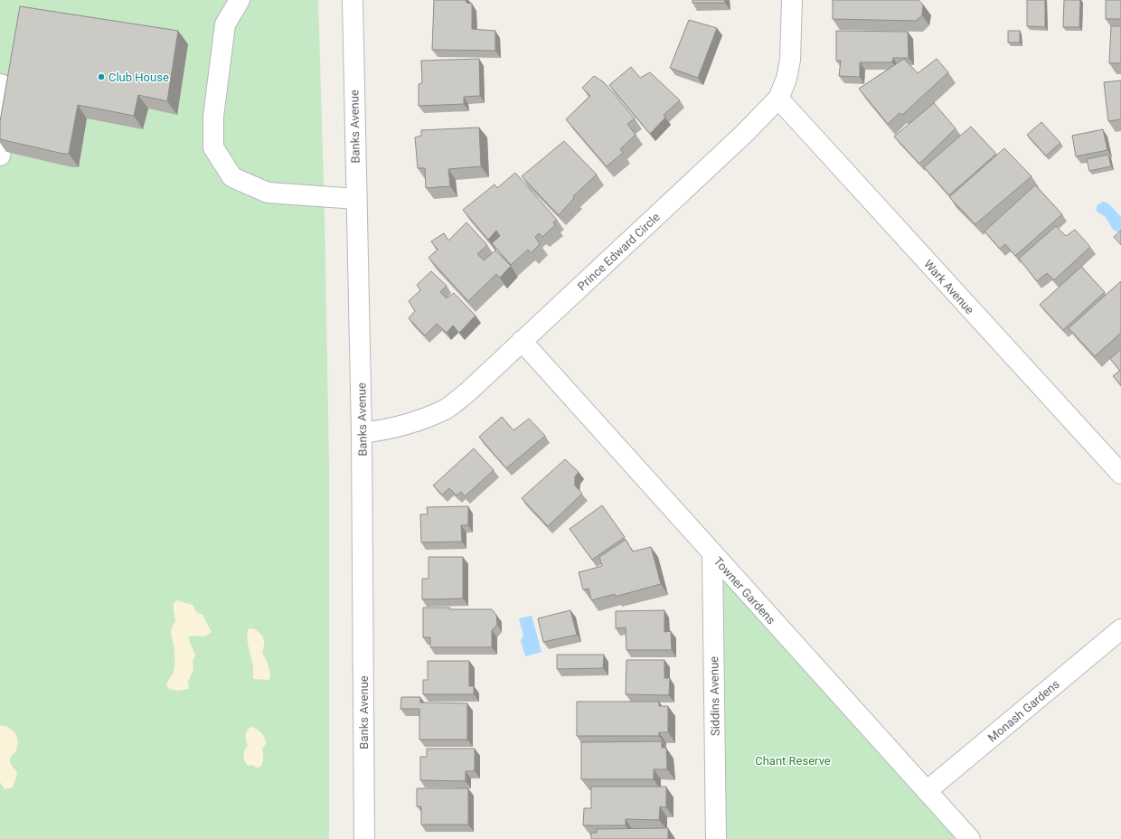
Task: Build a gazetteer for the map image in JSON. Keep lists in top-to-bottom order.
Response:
{
  "streets": {
    "street": [
      "Banks Avenue",
      "Prince Edward Circle",
      "Wark Avenue",
      "Towner Gardens",
      "Siddins Avenue",
      "Monash Gardens"
    ]
  },
  "crossings": [
    ["Banks Avenue", "Prince Edward Circle"],
    ["Prince Edward Circle", "Wark Avenue"],
    ["Prince Edward Circle", "Towner Gardens"],
    ["Towner Gardens", "Siddins Avenue"],
    ["Towner Gardens", "Monash Gardens"]
  ],
  "parks": ["Chant Reserve"],
  "places": ["Club House"]
}
